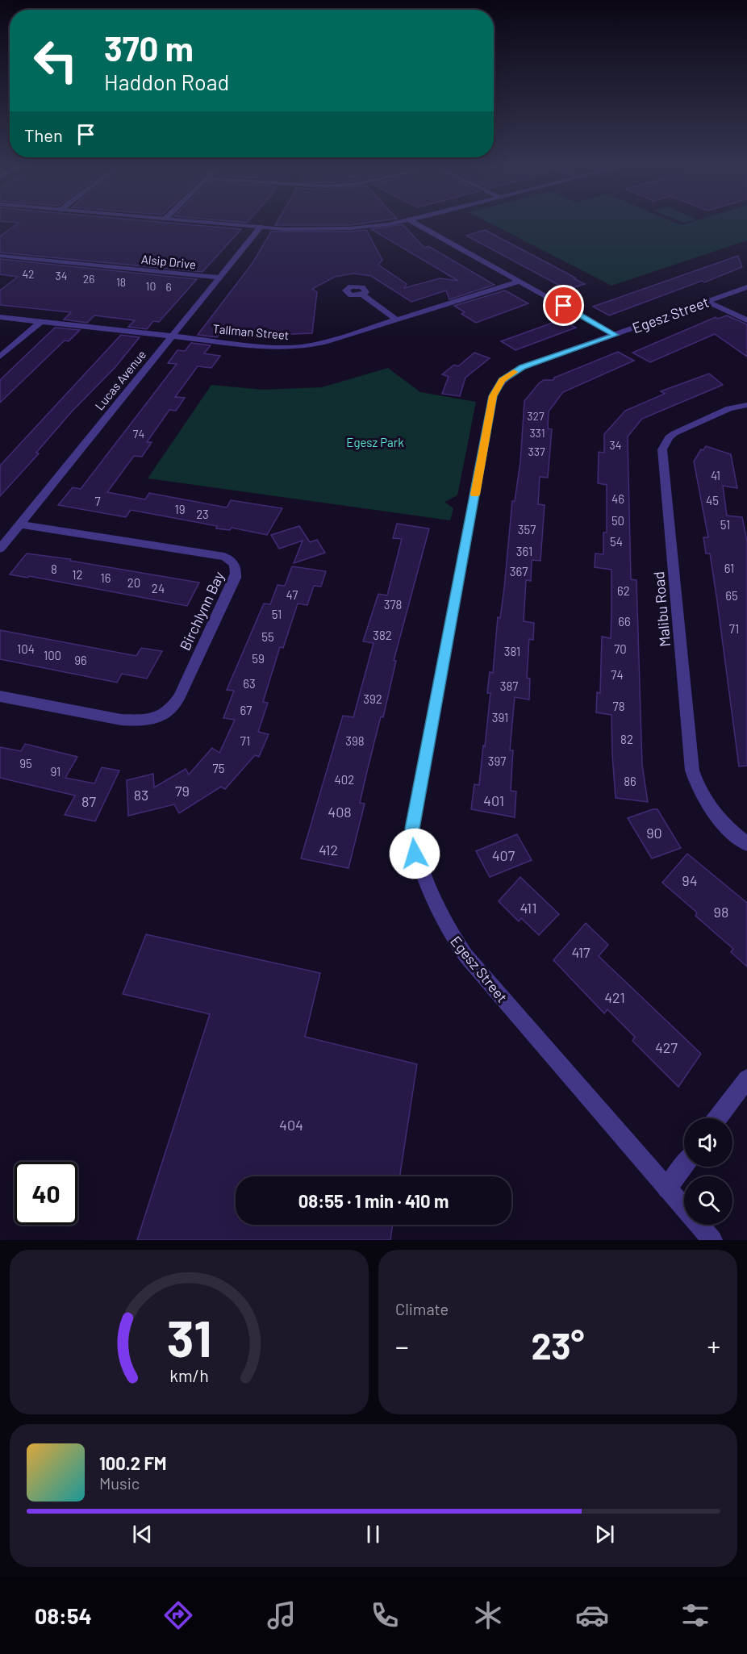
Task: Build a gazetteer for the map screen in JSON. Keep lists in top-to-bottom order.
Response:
{
  "streets": {
    "street": [
      "Alsip Drive",
      "Egesz Street",
      "Tallman Street",
      "Lucas Avenue",
      "Malibu Road",
      "Birchlynn Bay"
    ]
  },
  "crossings": [
    ["Alsip Drive", "Lucas Avenue"],
    ["Tallman Street", "Lucas Avenue"],
    ["Lucas Avenue", "Birchlynn Bay"]
  ],
  "parks": ["Egesz Park"],
  "house_numbers": [
    "42",
    "34",
    "26",
    "18",
    "10",
    "6",
    "327",
    "331",
    "74",
    "34",
    "337",
    "41",
    "46",
    "45",
    "7",
    "19",
    "23",
    "50",
    "51",
    "357",
    "54",
    "361",
    "61",
    "8",
    "367",
    "12",
    "16",
    "20",
    "24",
    "62",
    "47",
    "65",
    "378",
    "51",
    "66",
    "71",
    "382",
    "55",
    "104",
    "70",
    "381",
    "100",
    "59",
    "96",
    "74",
    "63",
    "387",
    "392",
    "78",
    "67",
    "391",
    "82",
    "71",
    "398",
    "397",
    "95",
    "75",
    "91",
    "402",
    "86",
    "79",
    "83",
    "401",
    "87",
    "408",
    "90",
    "412",
    "407",
    "94",
    "411",
    "98",
    "417",
    "421",
    "427",
    "404"
  ],
  "page": {
    "turn": ["370 m", "Haddon Road"],
    "then": "Then",
    "limit": "40",
    "trip": "08:55 · 1 min · 410 m",
    "tile": "Climate",
    "heat": ["−", "23°", "+"],
    "song": ["100.2 FM", "Music"],
    "tabs": "08:54",
    "gauge": ["31", "km/h"]
  }
}
